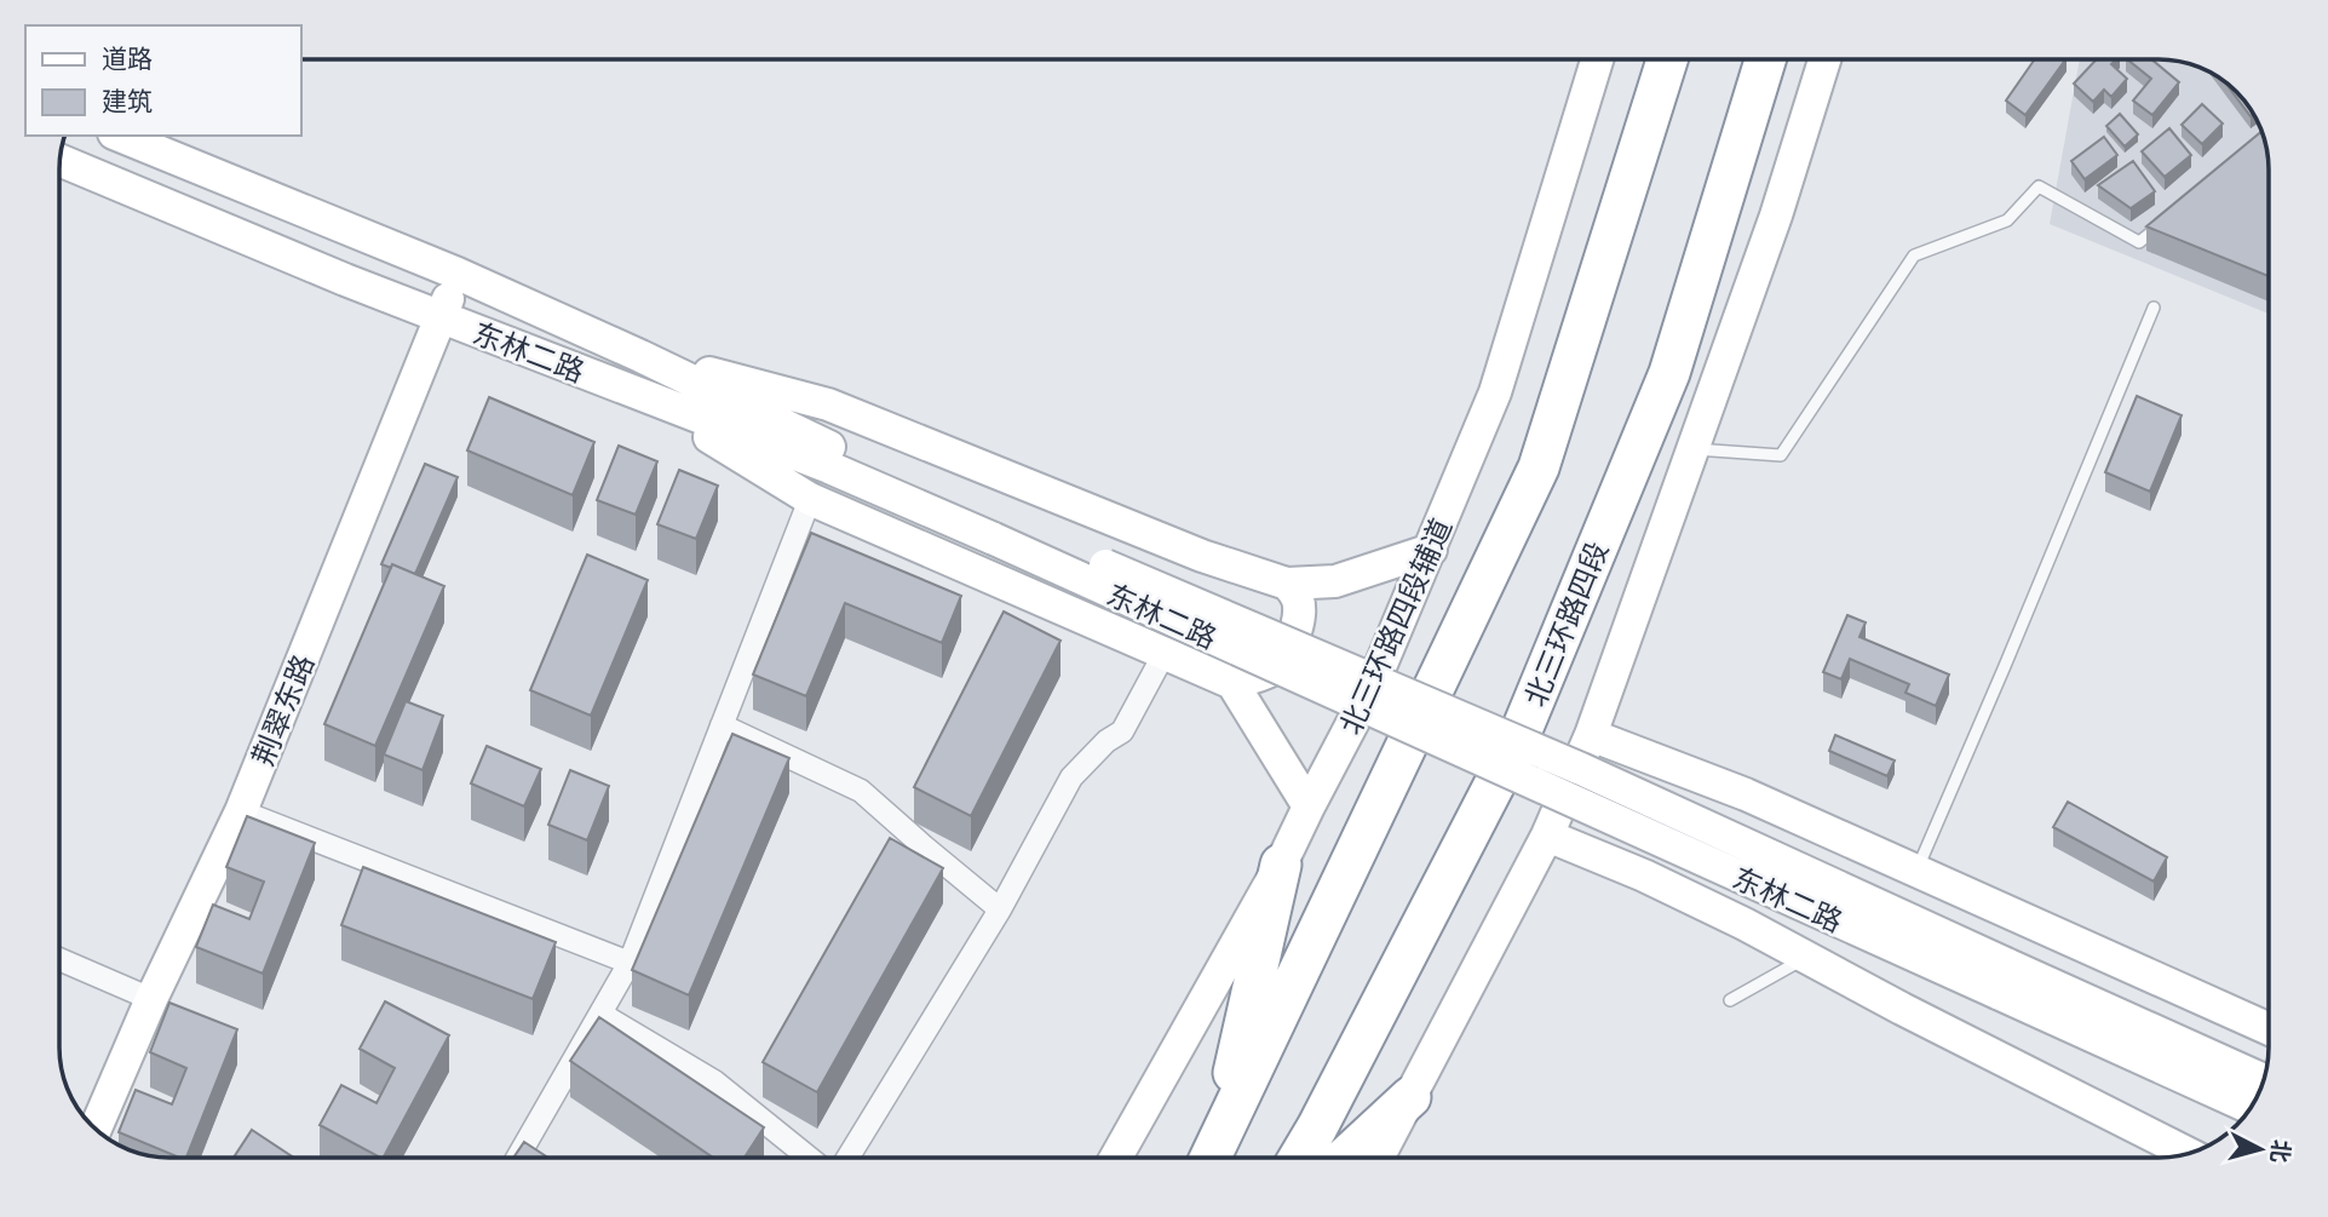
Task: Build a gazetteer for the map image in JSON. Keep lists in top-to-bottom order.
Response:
{
  "streets": {
    "highway": ["北三环路四段"],
    "main road": ["东林二路", "北三环路四段辅道", "荆翠东路"]
  },
  "crossings": [
    ["东林二路", "荆翠东路"]
  ],
  "legend": ["道路", "建筑"],
  "north": "right"
}
